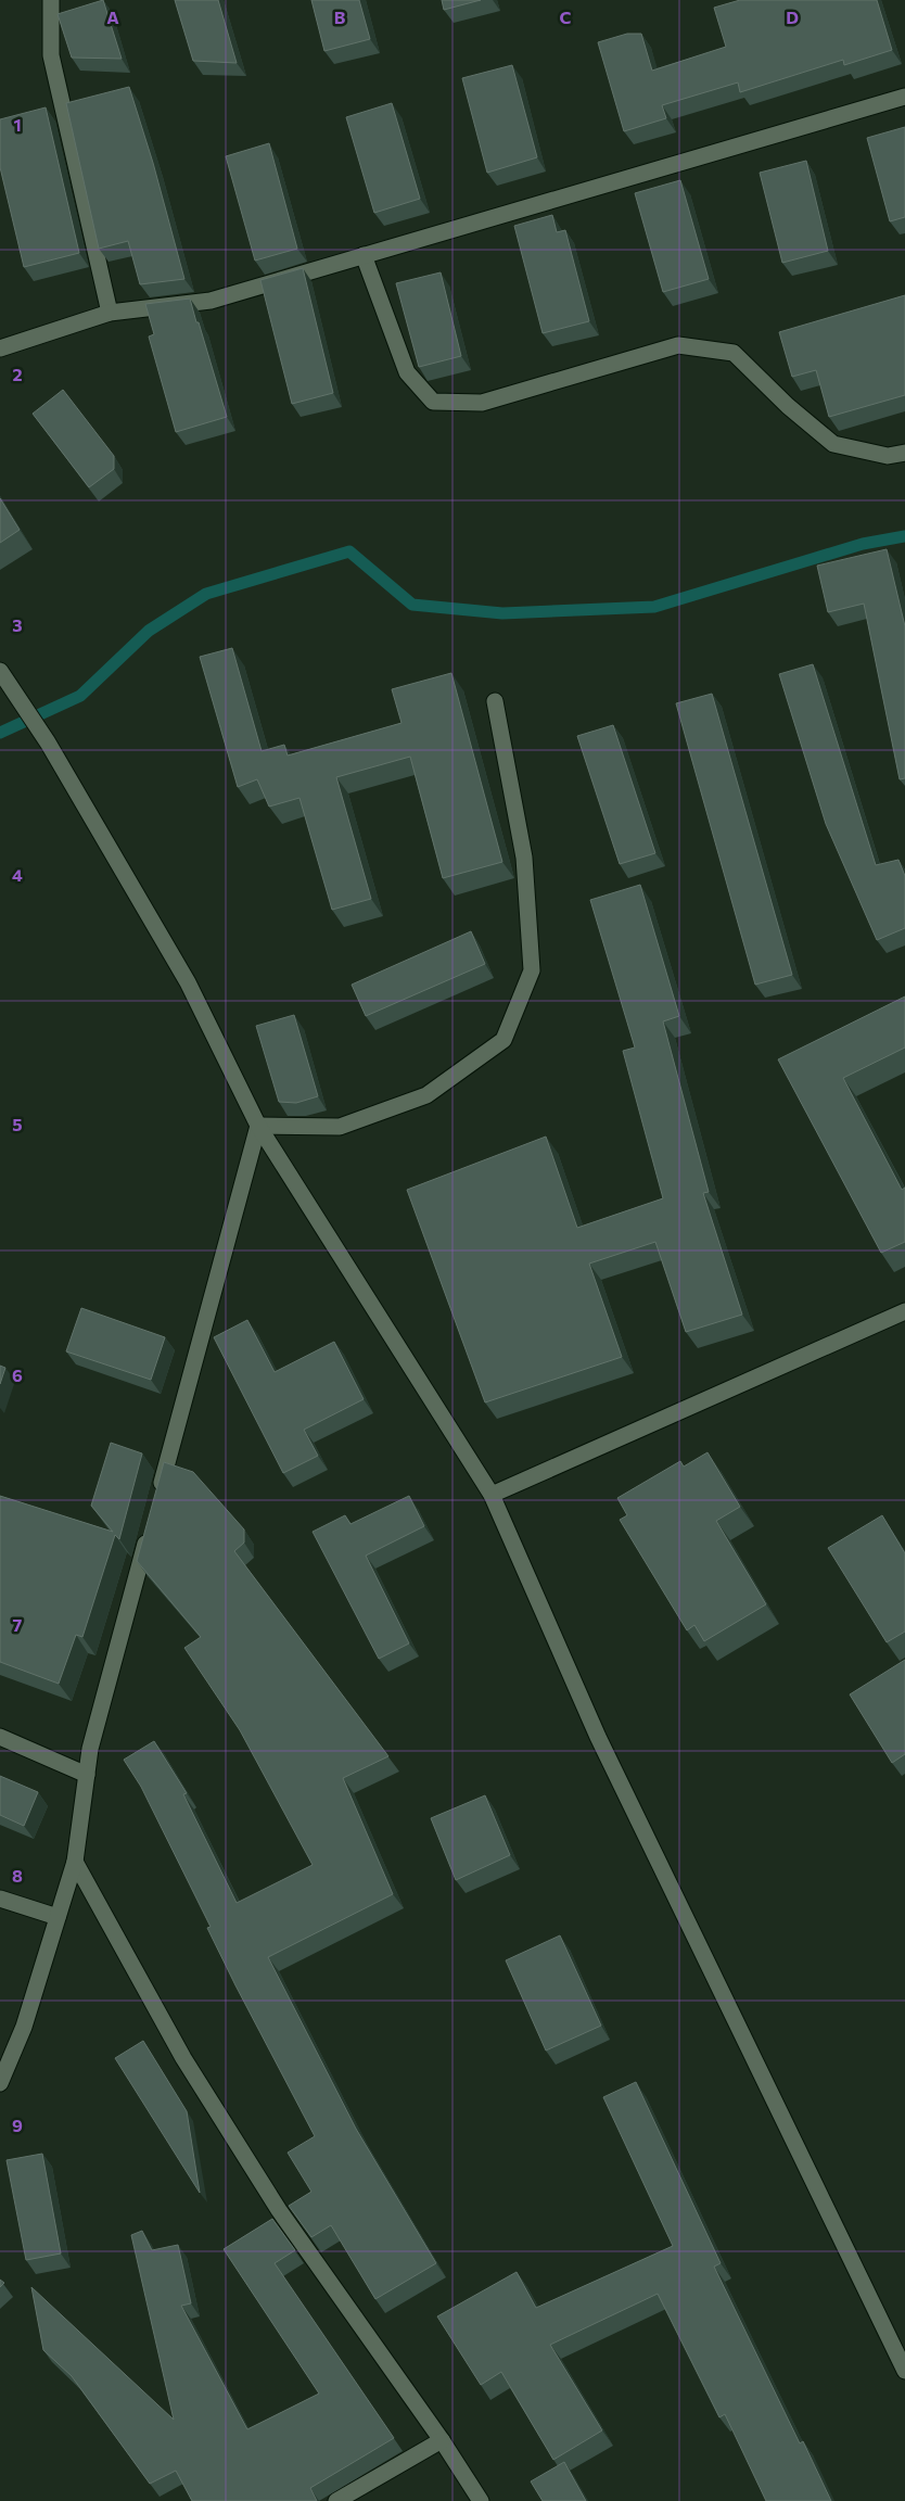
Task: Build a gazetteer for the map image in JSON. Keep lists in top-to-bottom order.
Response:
{
  "grid": {
    "columns": [
      "A",
      "B",
      "C",
      "D"
    ],
    "rows": [
      "1",
      "2",
      "3",
      "4",
      "5",
      "6",
      "7",
      "8",
      "9"
    ]
  }
}
